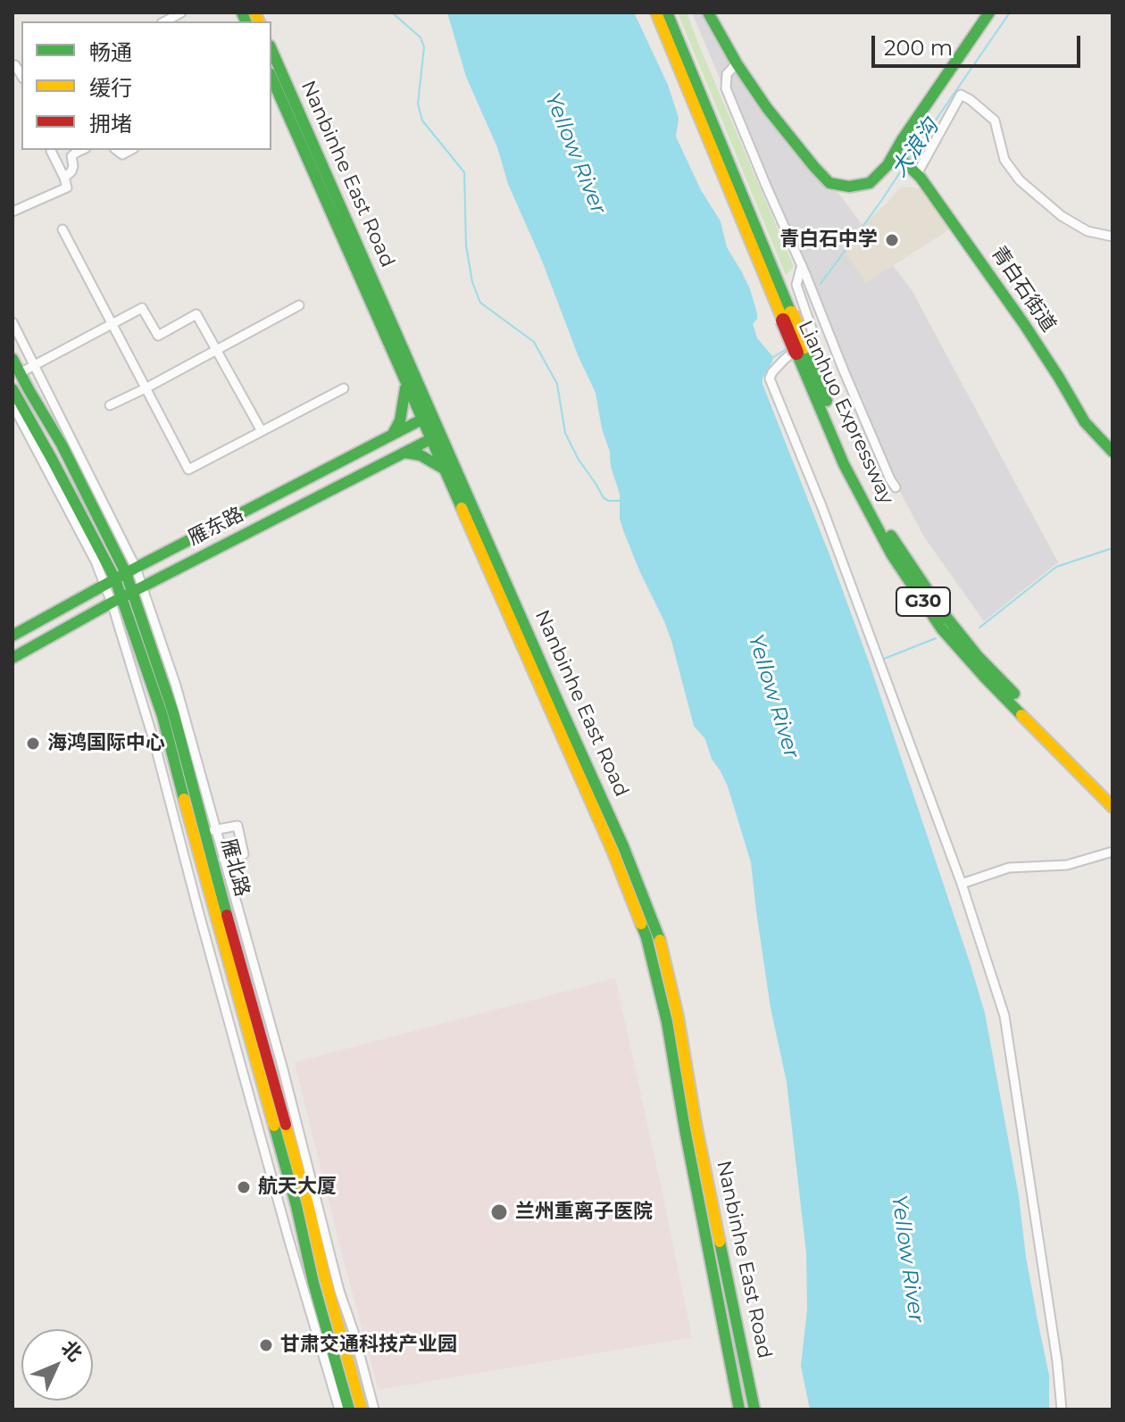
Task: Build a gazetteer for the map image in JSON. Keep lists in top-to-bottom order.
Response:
{
  "streets": {
    "main road": [
      "Nanbinhe East Road",
      "青白石街道",
      "Lianhuo Expressway",
      "雁东路",
      "G30",
      "雁北路"
    ]
  },
  "crossings": [
    ["Nanbinhe East Road", "雁东路"],
    ["雁东路", "雁北路"]
  ],
  "water": ["大浪沟", "Yellow River"],
  "places": [
    "青白石中学",
    "海鸿国际中心",
    "航天大厦",
    "兰州重离子医院",
    "甘肃交通科技产业园"
  ],
  "legend": ["畅通", "缓行", "拥堵"],
  "scale_bar": "200 m",
  "north": "top right"
}
